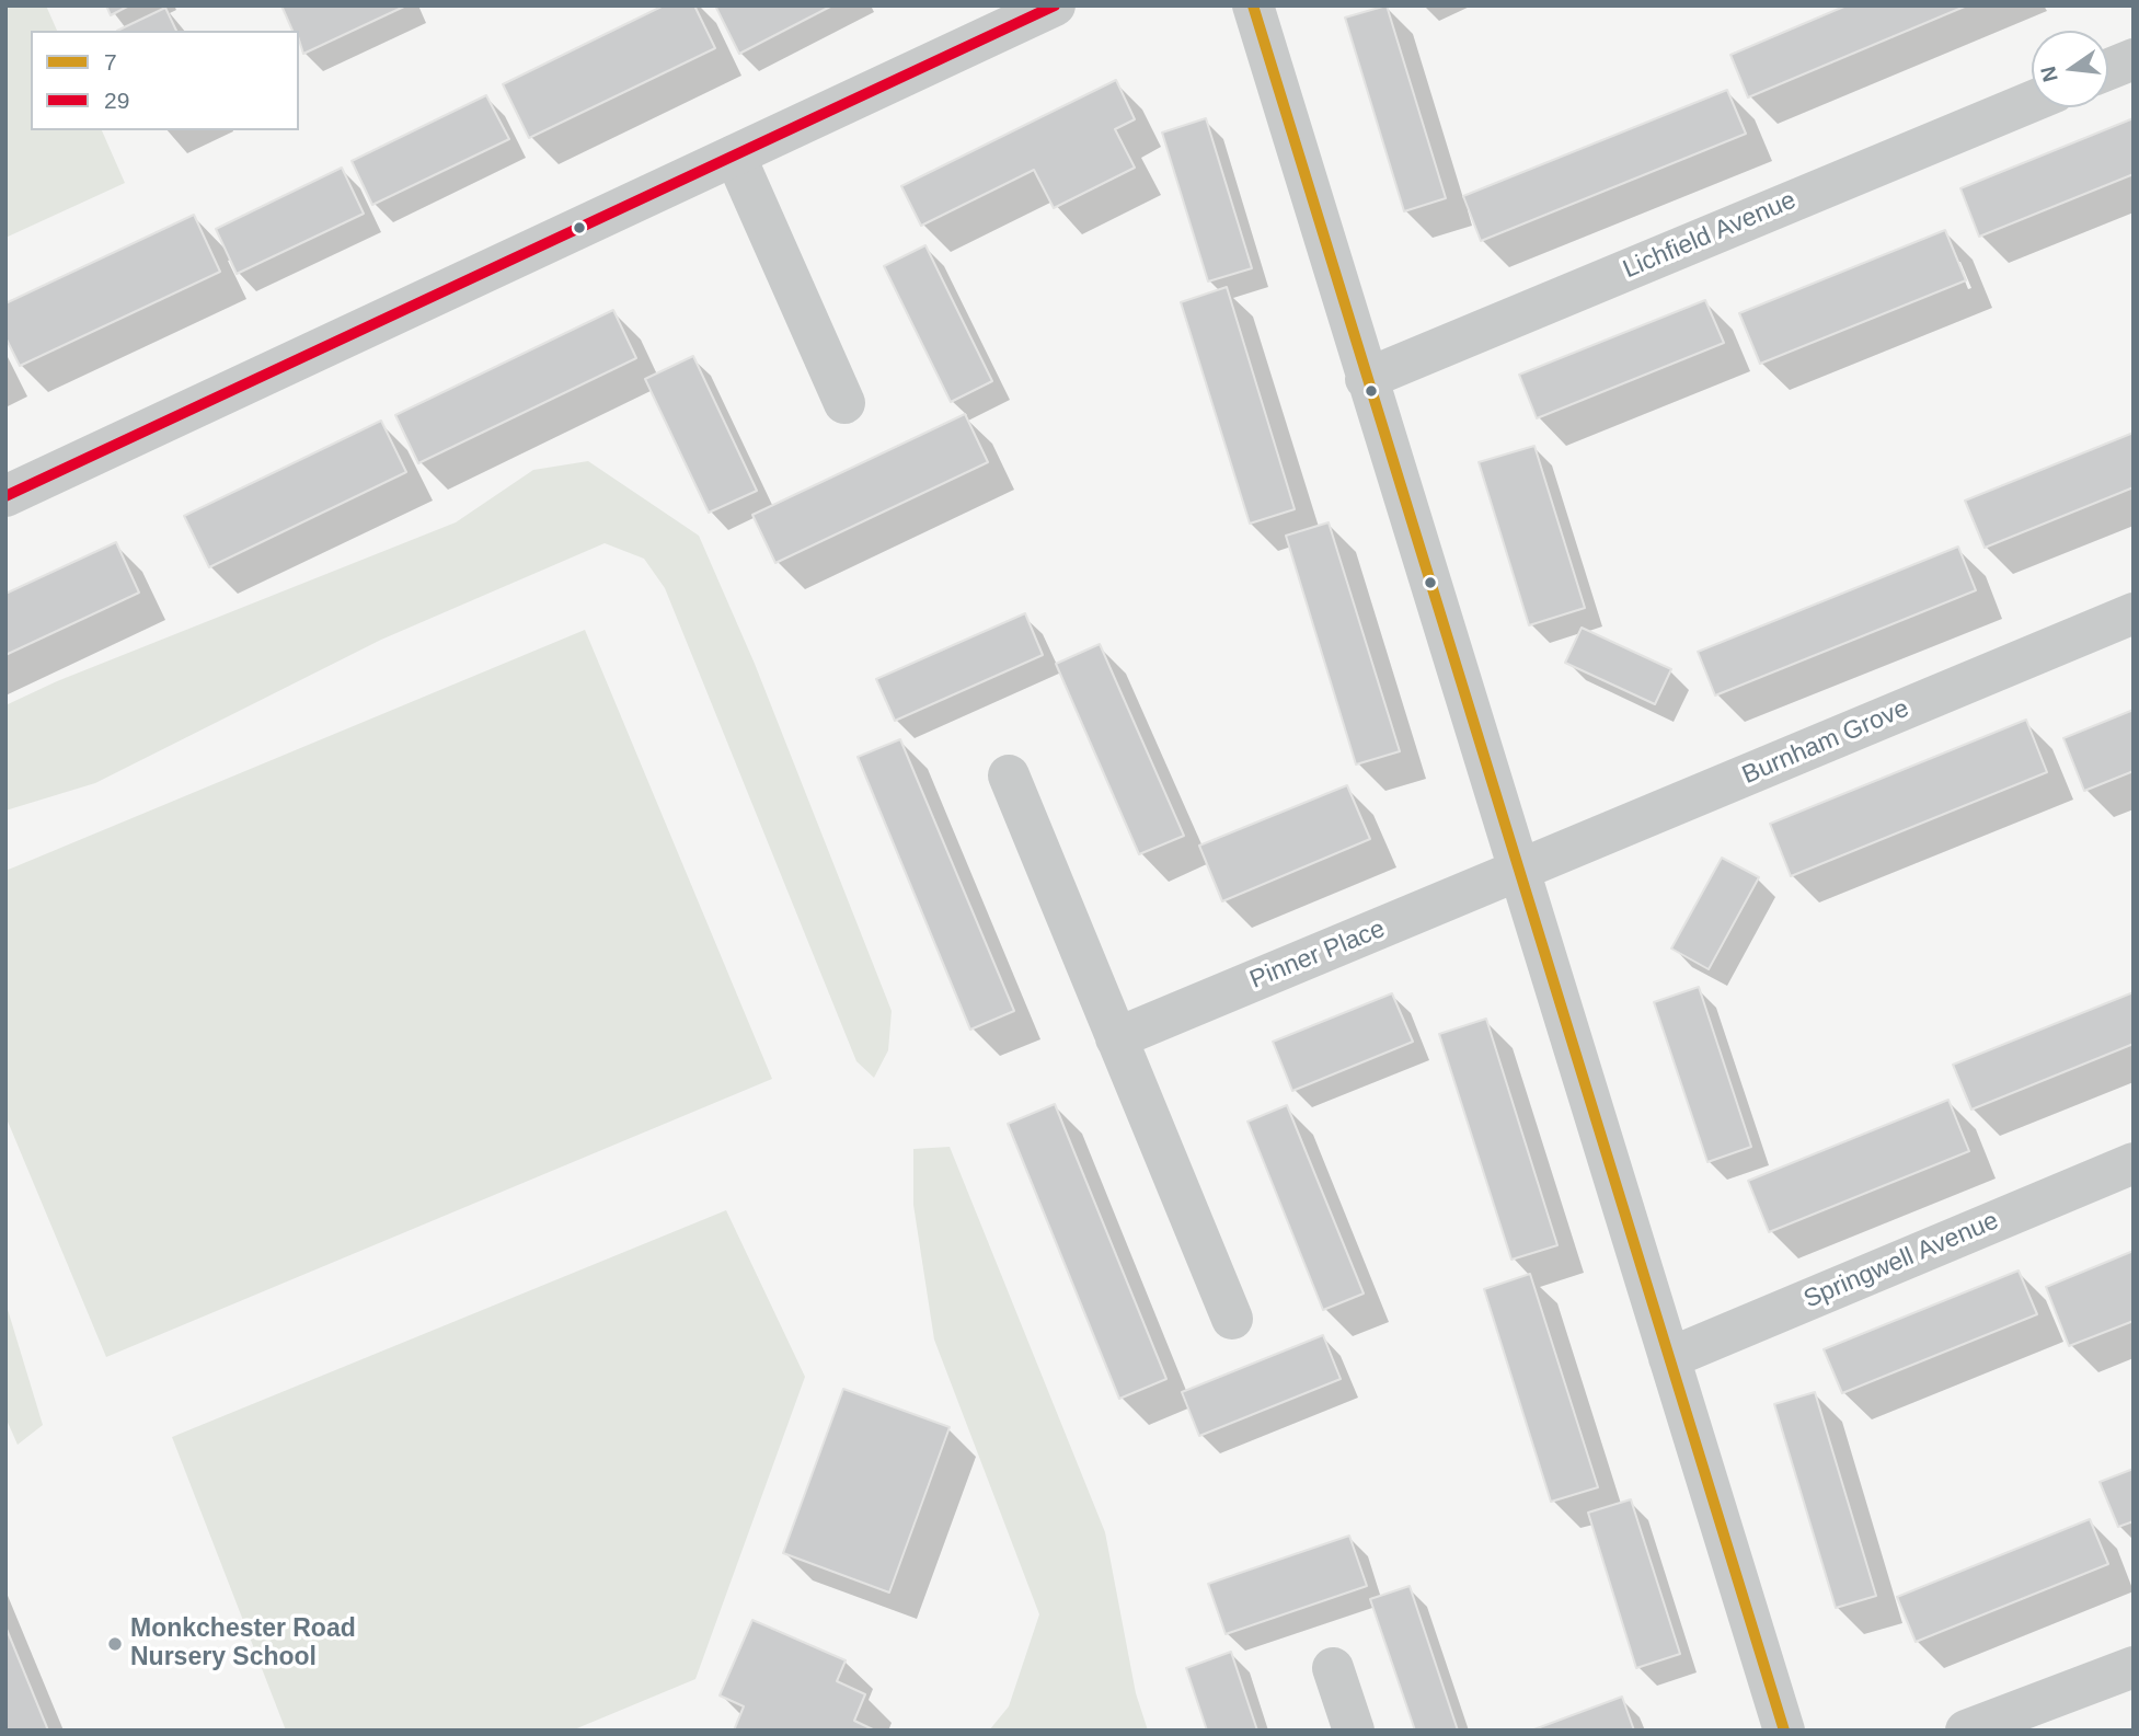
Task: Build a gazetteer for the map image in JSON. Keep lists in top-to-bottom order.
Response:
{
  "streets": {
    "street": [
      "Lichfield Avenue",
      "Burnham Grove",
      "Pinner Place",
      "Springwell Avenue"
    ]
  },
  "crossings": [
    ["Burnham Grove", "Pinner Place"]
  ],
  "places": ["Monkchester Road Nursery School"],
  "lines": ["transit line 7", "transit line 29"],
  "legend": ["7", "29"],
  "north": "left"
}
